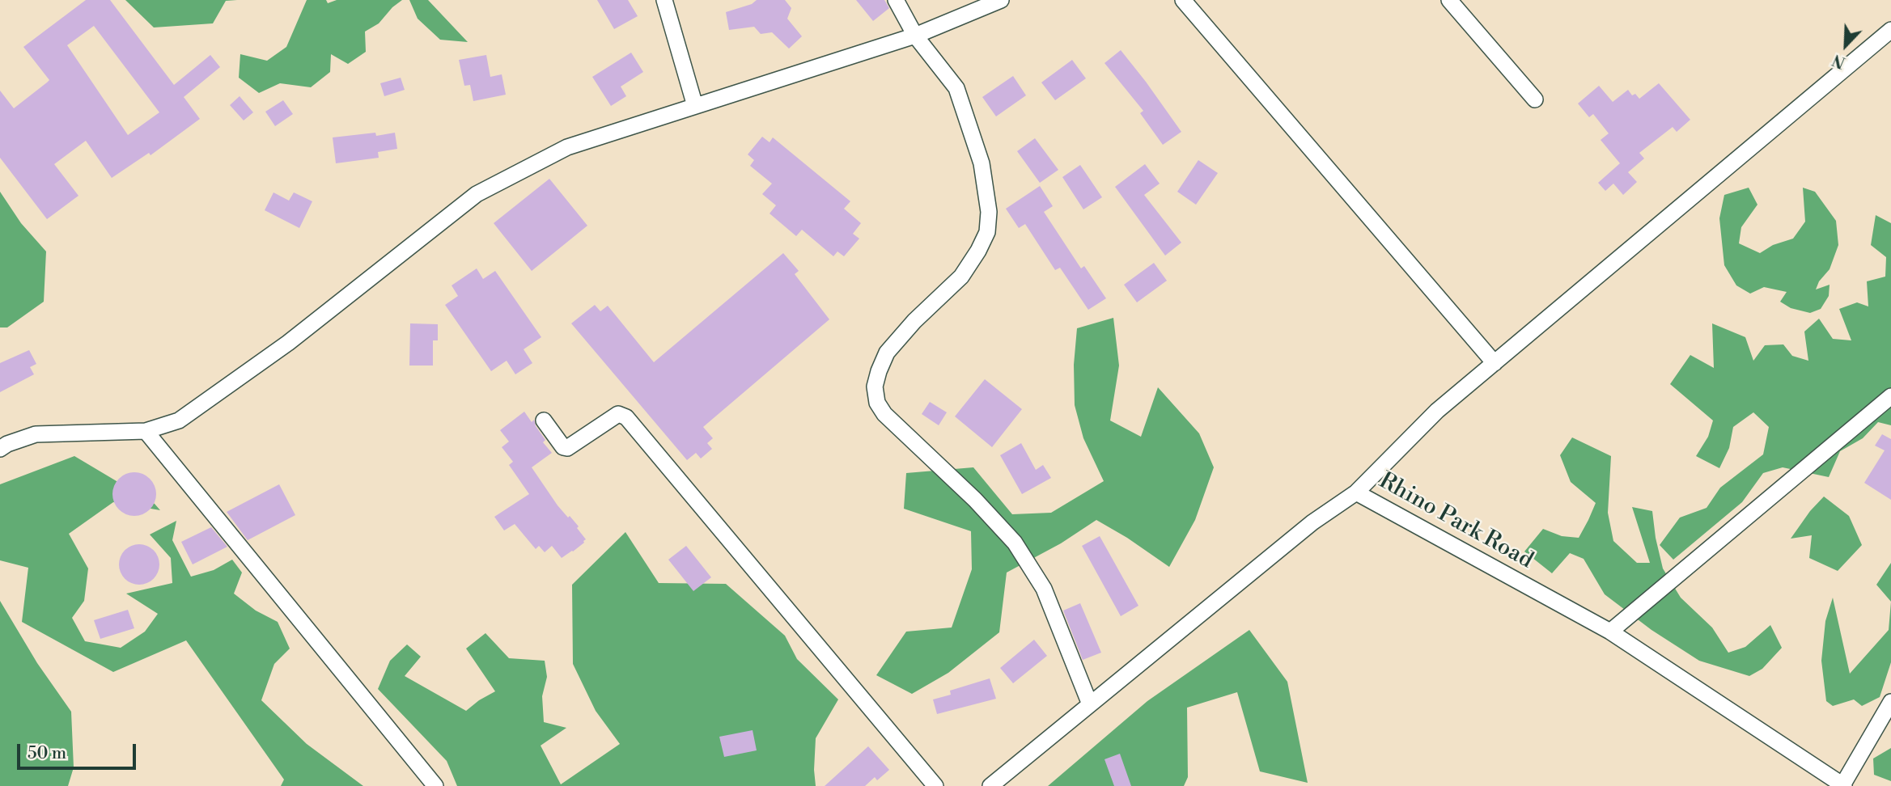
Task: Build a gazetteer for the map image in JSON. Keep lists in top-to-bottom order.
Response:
{
  "streets": {
    "street": ["Rhino Park Road"]
  },
  "scale_bar": "50 m",
  "north": "bottom left"
}
